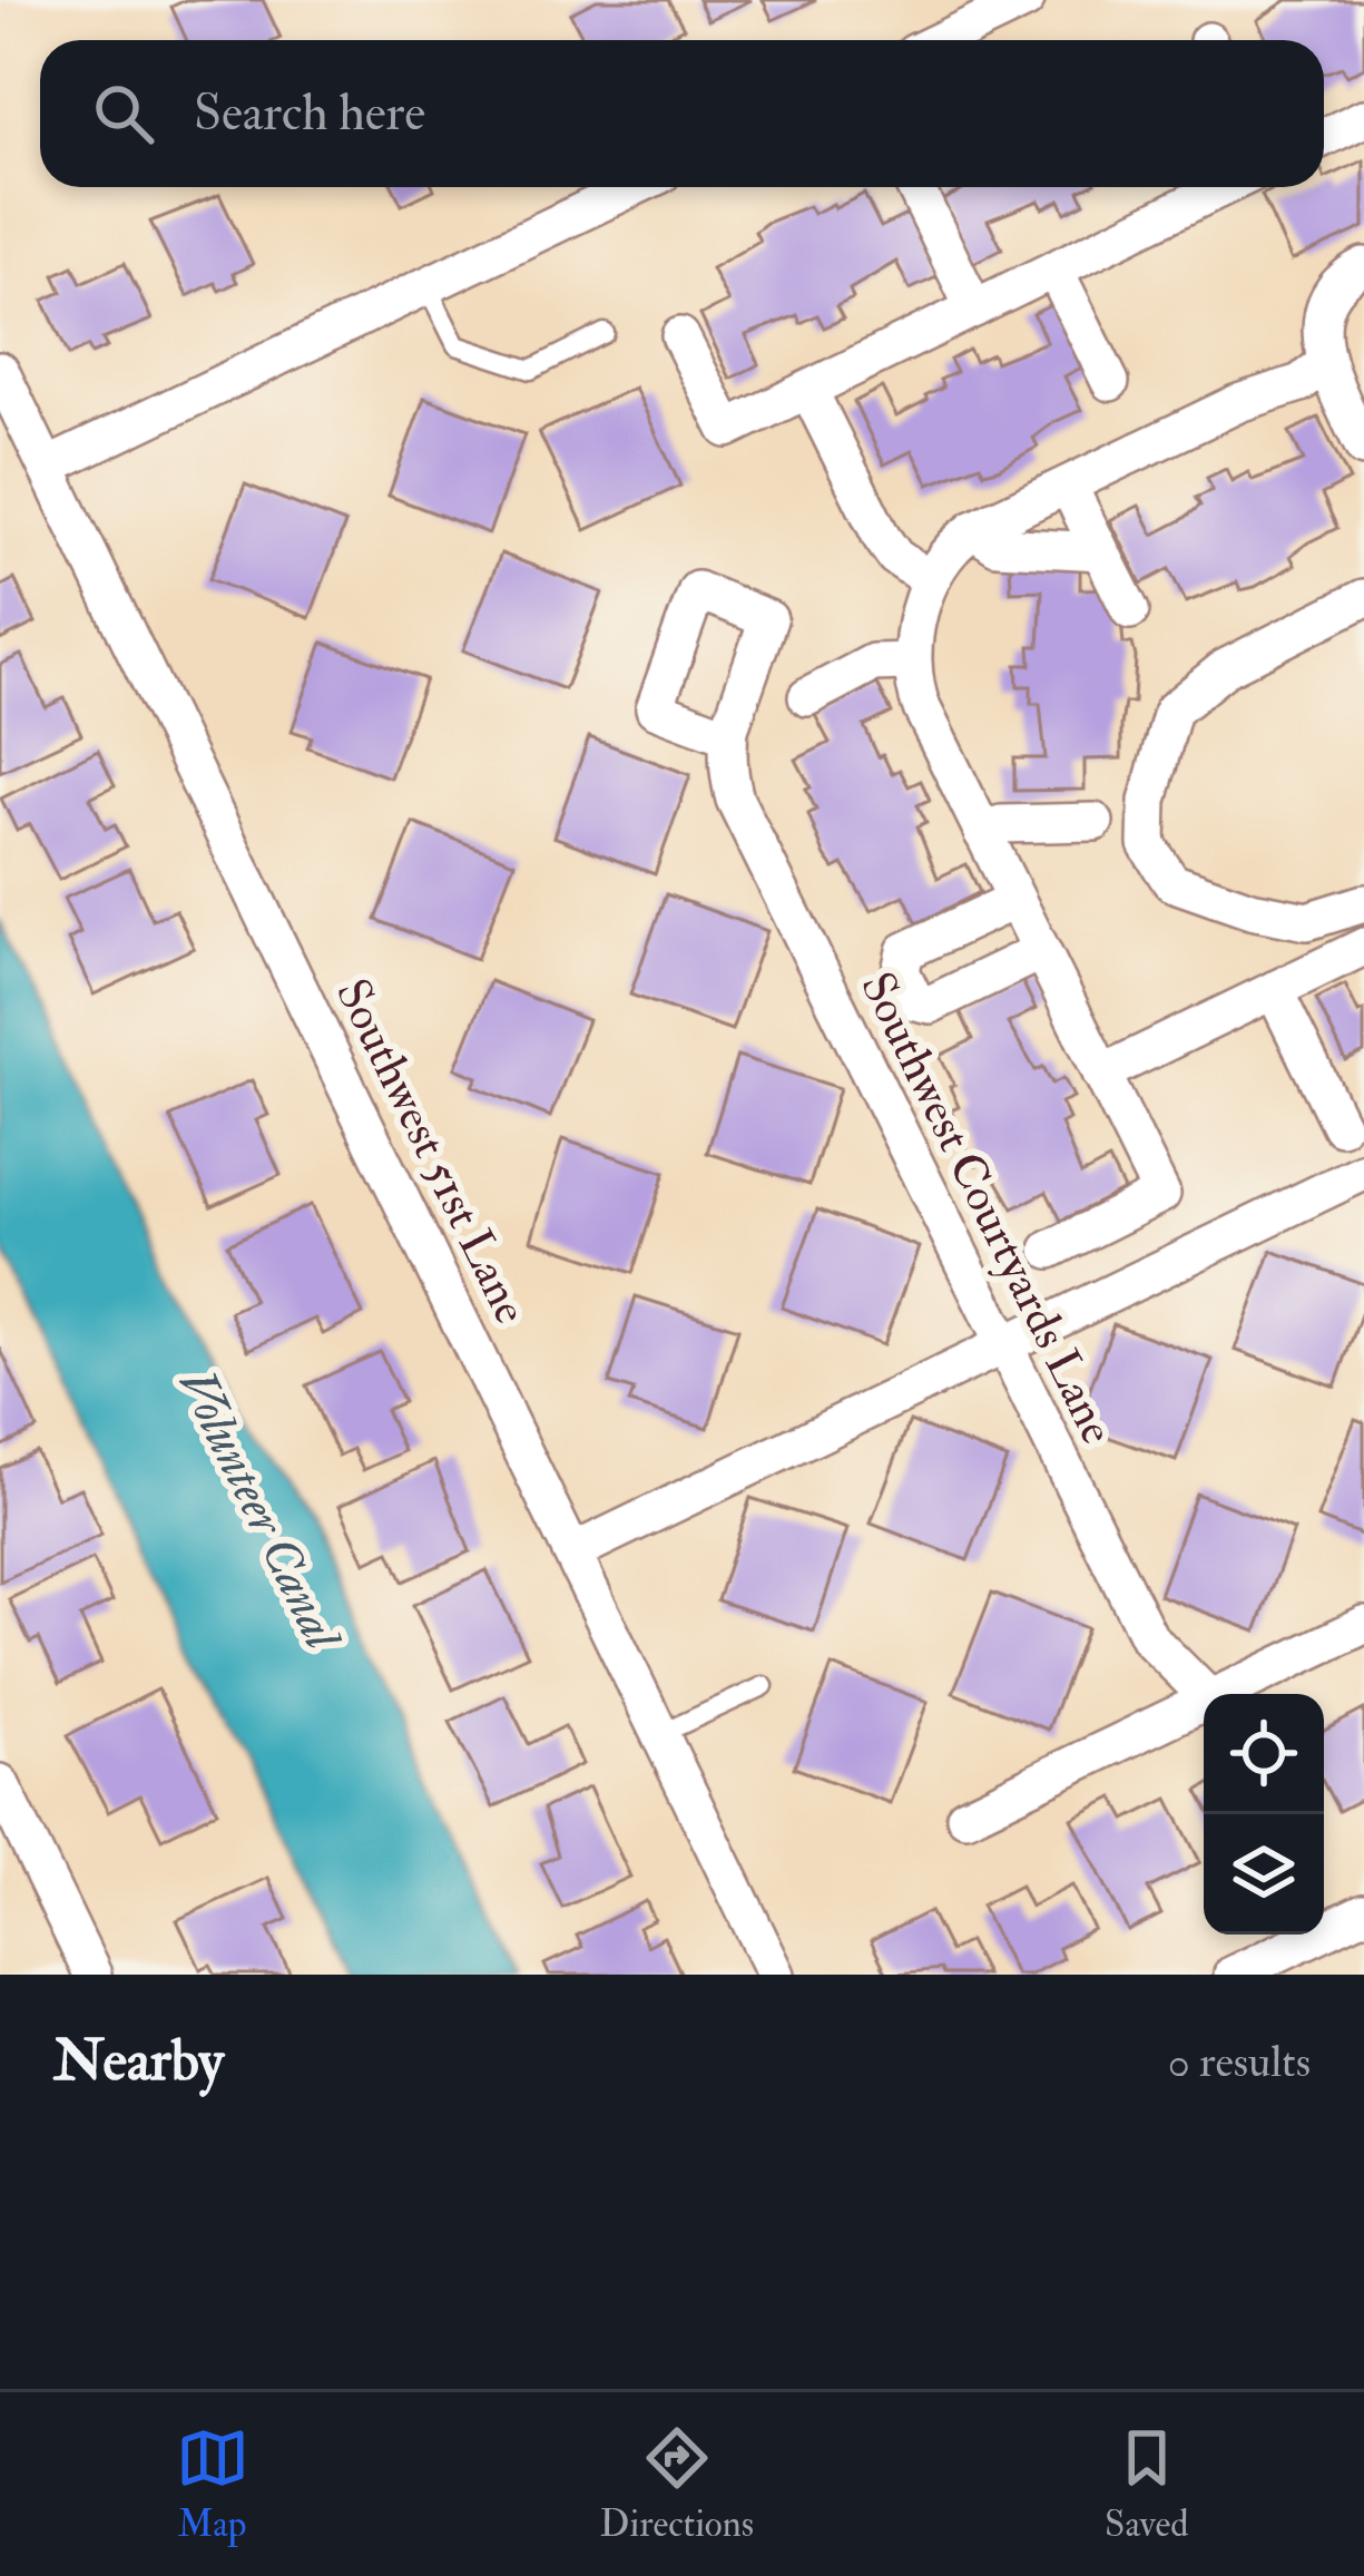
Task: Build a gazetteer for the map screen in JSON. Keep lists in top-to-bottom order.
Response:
{
  "streets": {
    "street": ["Southwest 51st Lane", "Southwest Courtyards Lane"]
  },
  "water": ["Volunteer Canal"],
  "page": {
    "search": "Search here",
    "heading": ["Nearby", "0 results"],
    "nav": ["Map", "Directions", "Saved"]
  }
}
